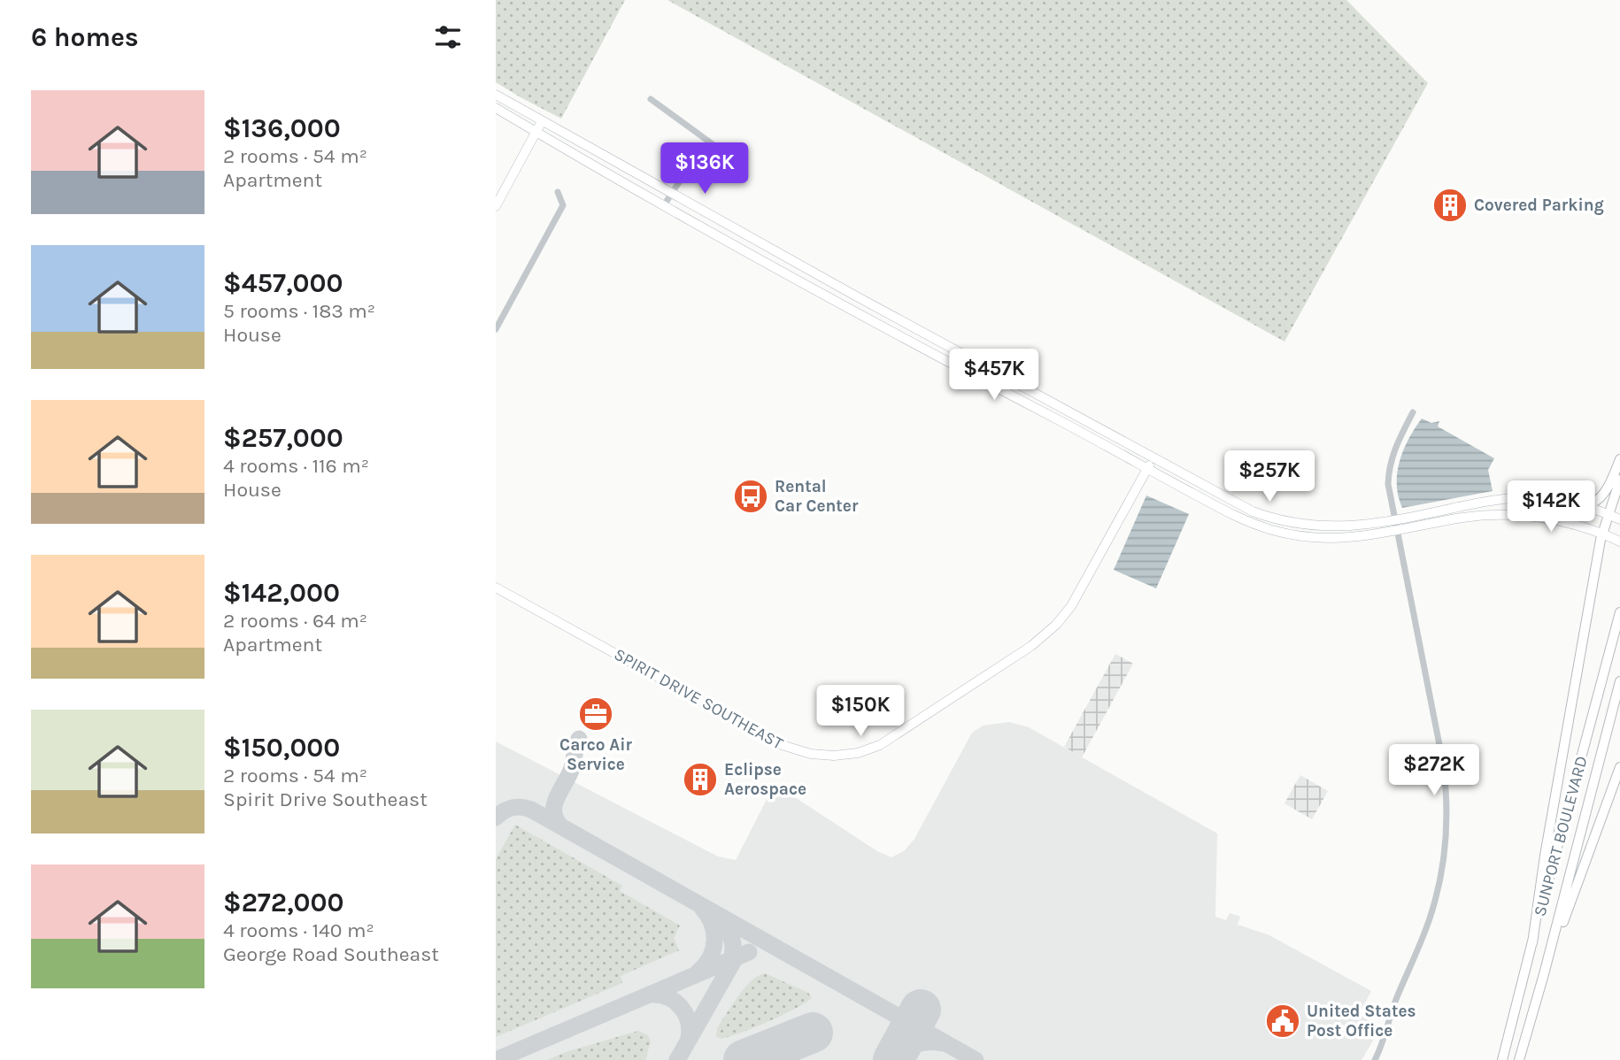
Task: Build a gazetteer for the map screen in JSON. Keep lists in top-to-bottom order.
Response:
{
  "streets": {
    "main road": ["SPIRIT DRIVE SOUTHEAST", "SUNPORT BOULEVARD"]
  },
  "places": {
    "building": ["Covered Parking", "Eclipse Aerospace"],
    "bus stop": ["Rental Car Center"],
    "office": ["Carco Air Service"],
    "public building": ["United States Post Office"]
  },
  "page": {
    "heading": "6 homes",
    "list": [
      {
        "name": "$136,000",
        "note": "2 rooms · 54 m² · Apartment"
      },
      {
        "name": "$457,000",
        "note": "5 rooms · 183 m² · House"
      },
      {
        "name": "$257,000",
        "note": "4 rooms · 116 m² · House"
      },
      {
        "name": "$142,000",
        "note": "2 rooms · 64 m² · Apartment"
      },
      {
        "name": "$150,000",
        "note": "2 rooms · 54 m² · Spirit Drive Southeast"
      },
      {
        "name": "$272,000",
        "note": "4 rooms · 140 m² · George Road Southeast"
      }
    ],
    "price": [
      "$136K",
      "$457K",
      "$257K",
      "$142K",
      "$150K",
      "$272K"
    ]
  }
}
